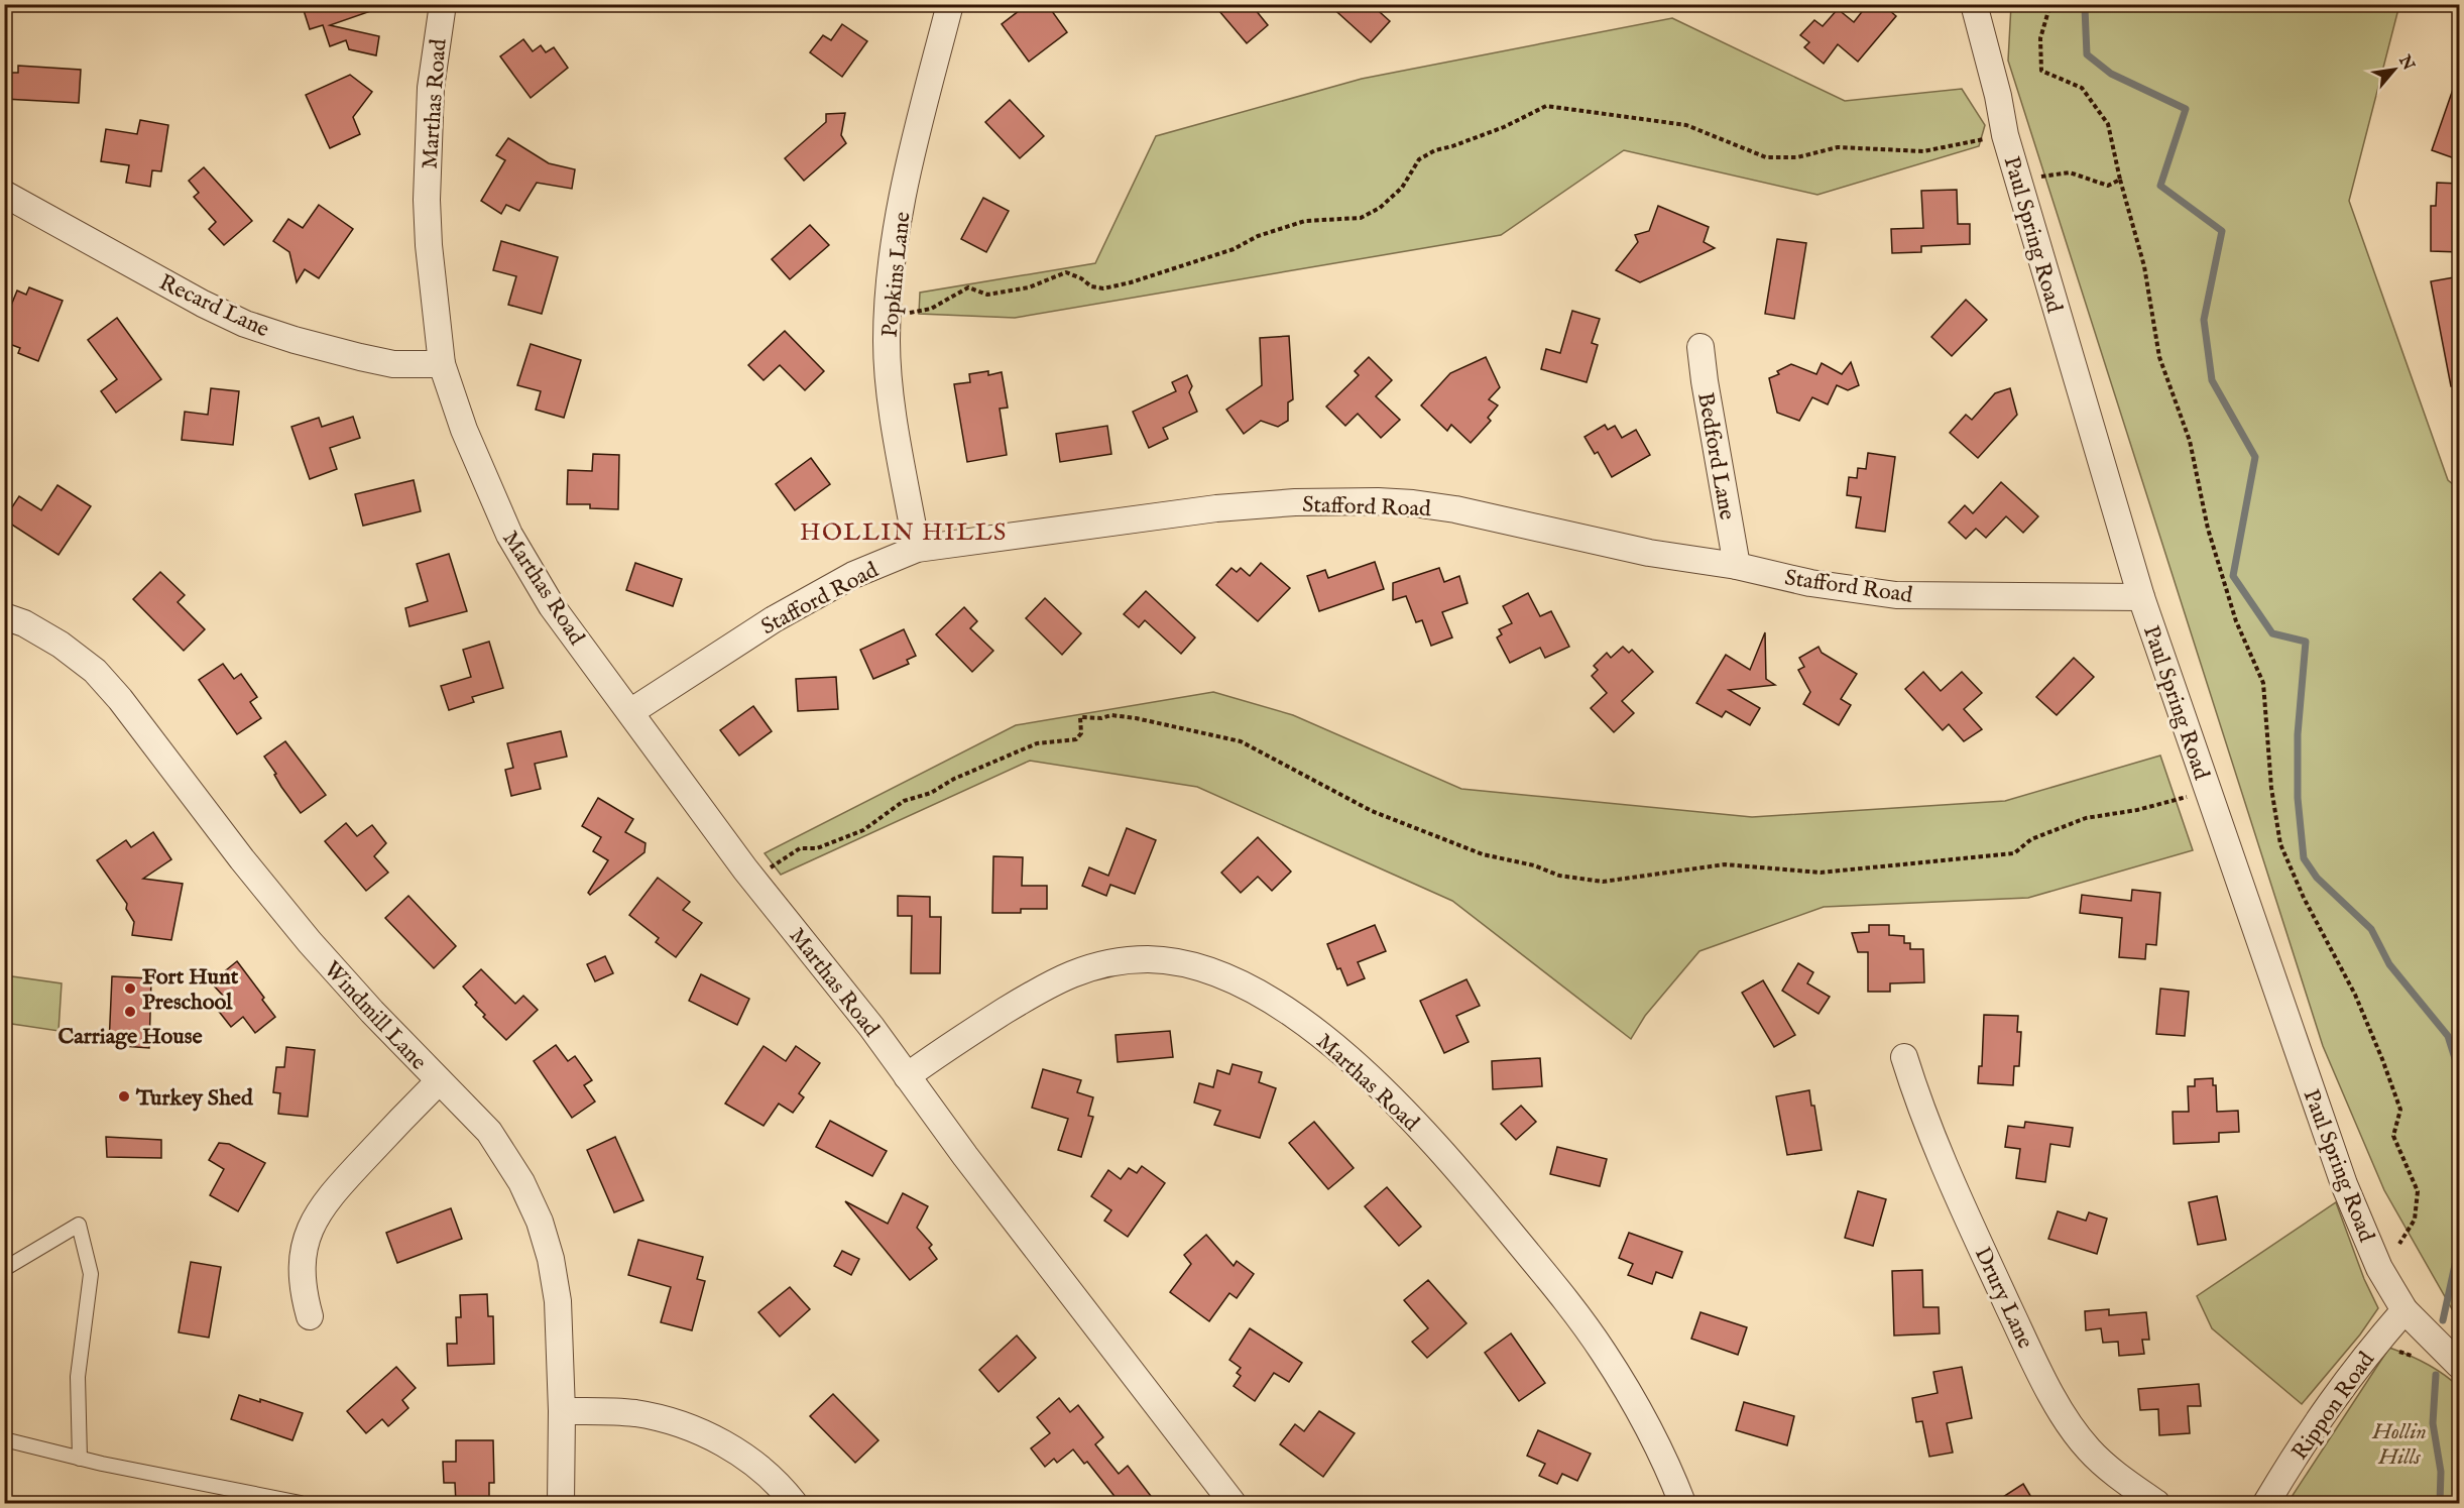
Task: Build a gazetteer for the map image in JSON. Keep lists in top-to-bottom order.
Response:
{
  "streets": {
    "street": [
      "Marthas Road",
      "Paul Spring Road",
      "Popkins Lane",
      "Recard Lane",
      "Bedford Lane",
      "Stafford Road",
      "Windmill Lane",
      "Drury Lane",
      "Rippon Road"
    ]
  },
  "crossings": [
    ["Marthas Road", "Recard Lane"],
    ["Marthas Road", "Stafford Road"],
    ["Paul Spring Road", "Stafford Road"],
    ["Paul Spring Road", "Rippon Road"],
    ["Popkins Lane", "Stafford Road"],
    ["Bedford Lane", "Stafford Road"]
  ],
  "districts": ["HOLLIN HILLS"],
  "parks": ["Hollin Hills"],
  "places": ["Fort Hunt Preschool", "Carriage House", "Turkey Shed"],
  "north": "top right"
}
